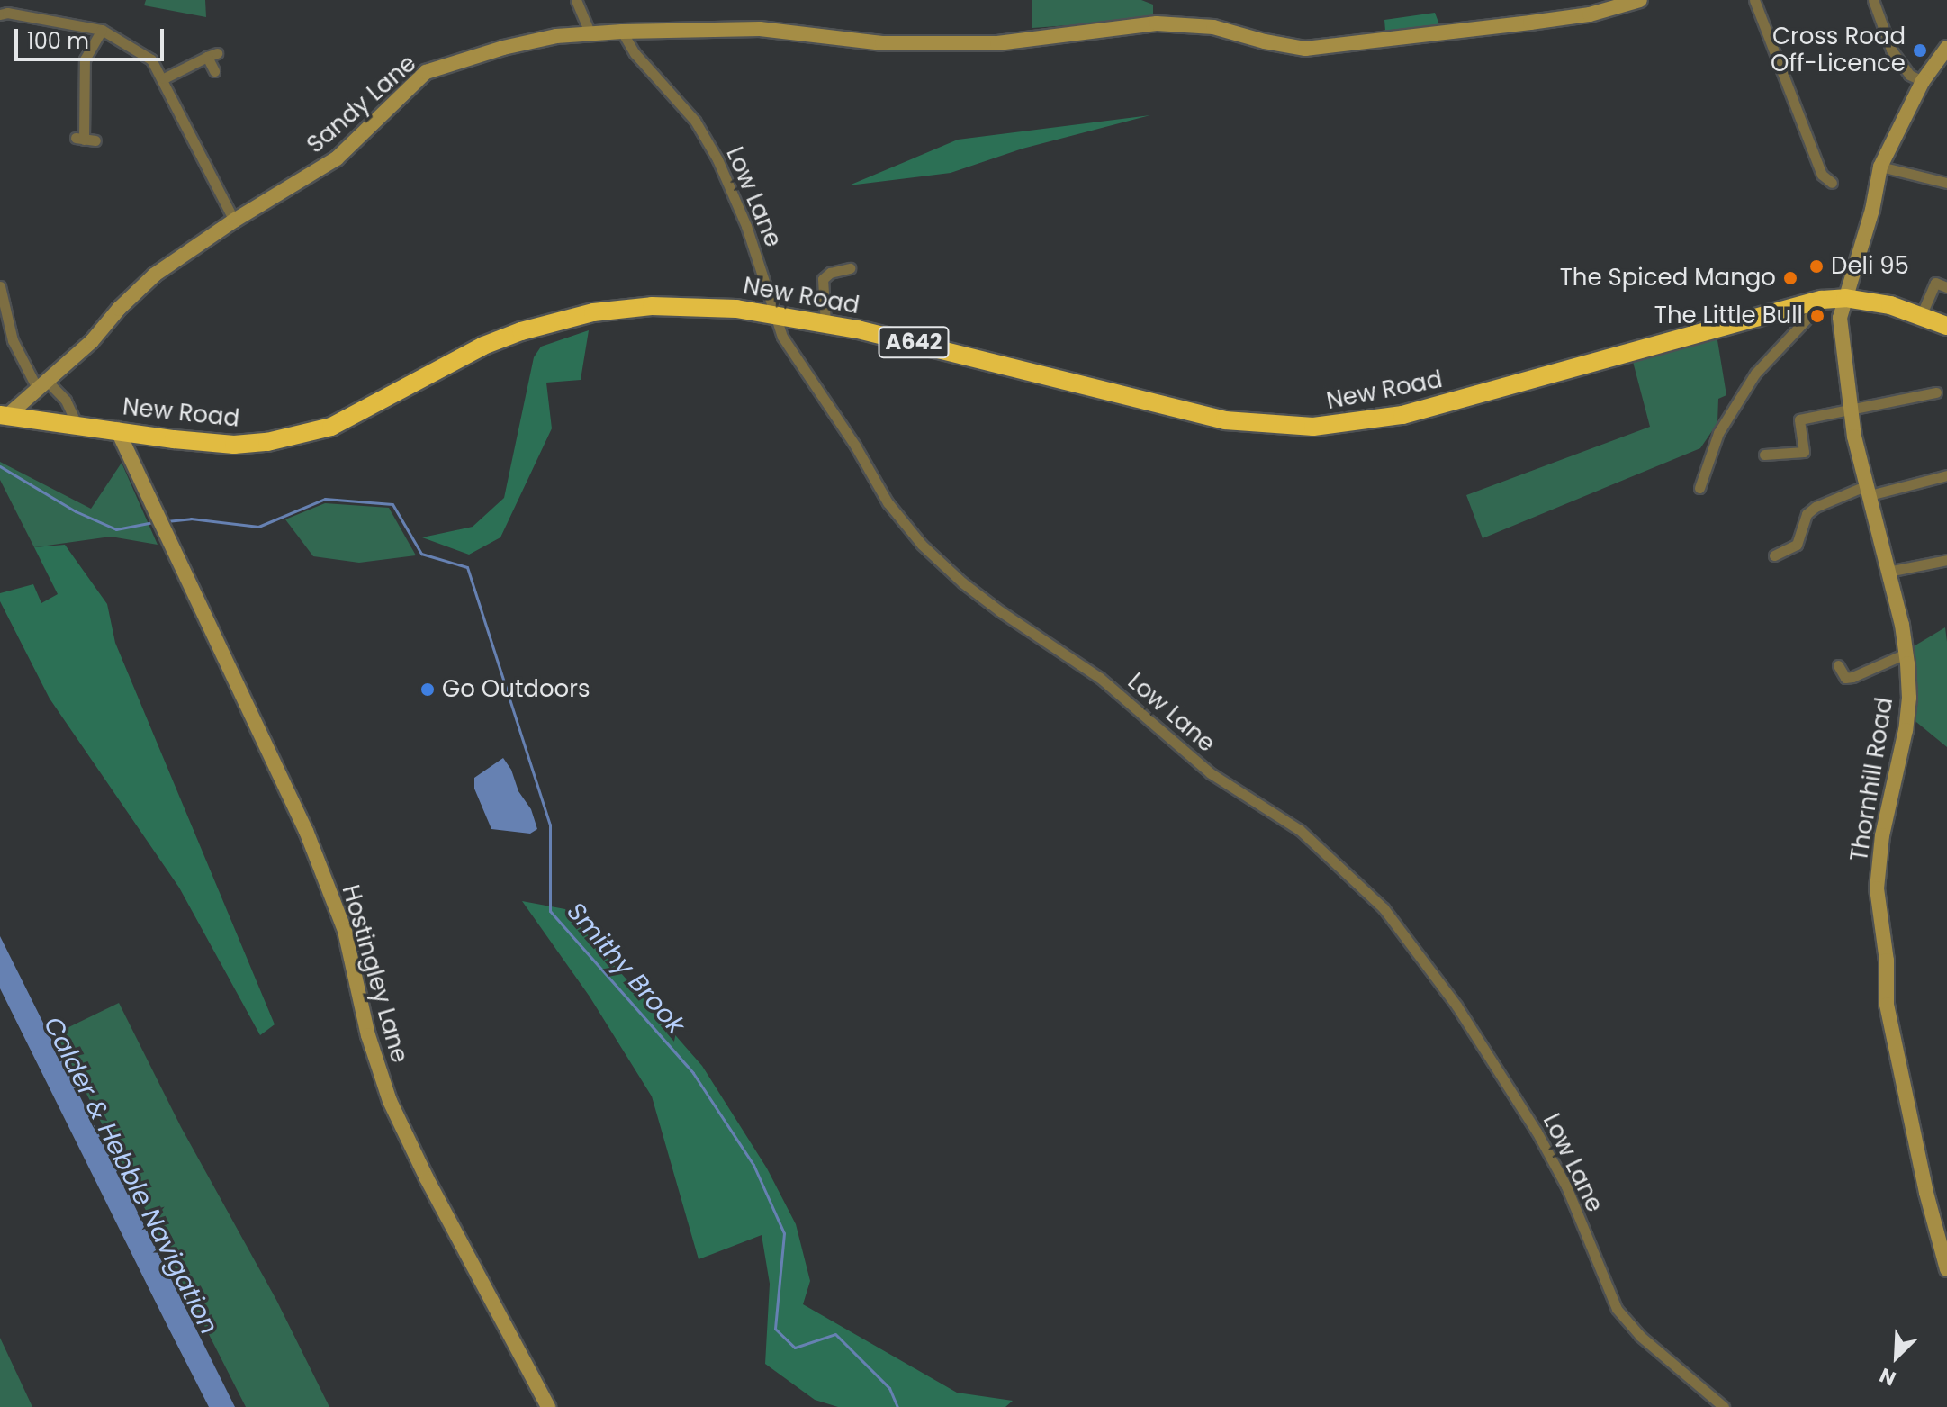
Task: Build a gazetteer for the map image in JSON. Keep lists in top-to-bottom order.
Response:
{
  "streets": {
    "highway": ["New Road", "A642"],
    "street": [
      "Sandy Lane",
      "Low Lane",
      "Thornhill Road",
      "Hostingley Lane"
    ]
  },
  "crossings": [
    ["Sandy Lane", "Low Lane"],
    ["Sandy Lane", "New Road"],
    ["Low Lane", "New Road"],
    ["New Road", "Thornhill Road"],
    ["New Road", "Hostingley Lane"]
  ],
  "water": ["Smithy Brook", "Calder & Hebble Navigation"],
  "places": [
    "Cross Road Off-Licence",
    "Deli 95",
    "The Spiced Mango",
    "The Little Bull",
    "Go Outdoors"
  ],
  "scale_bar": "100 m",
  "north": "bottom left"
}
